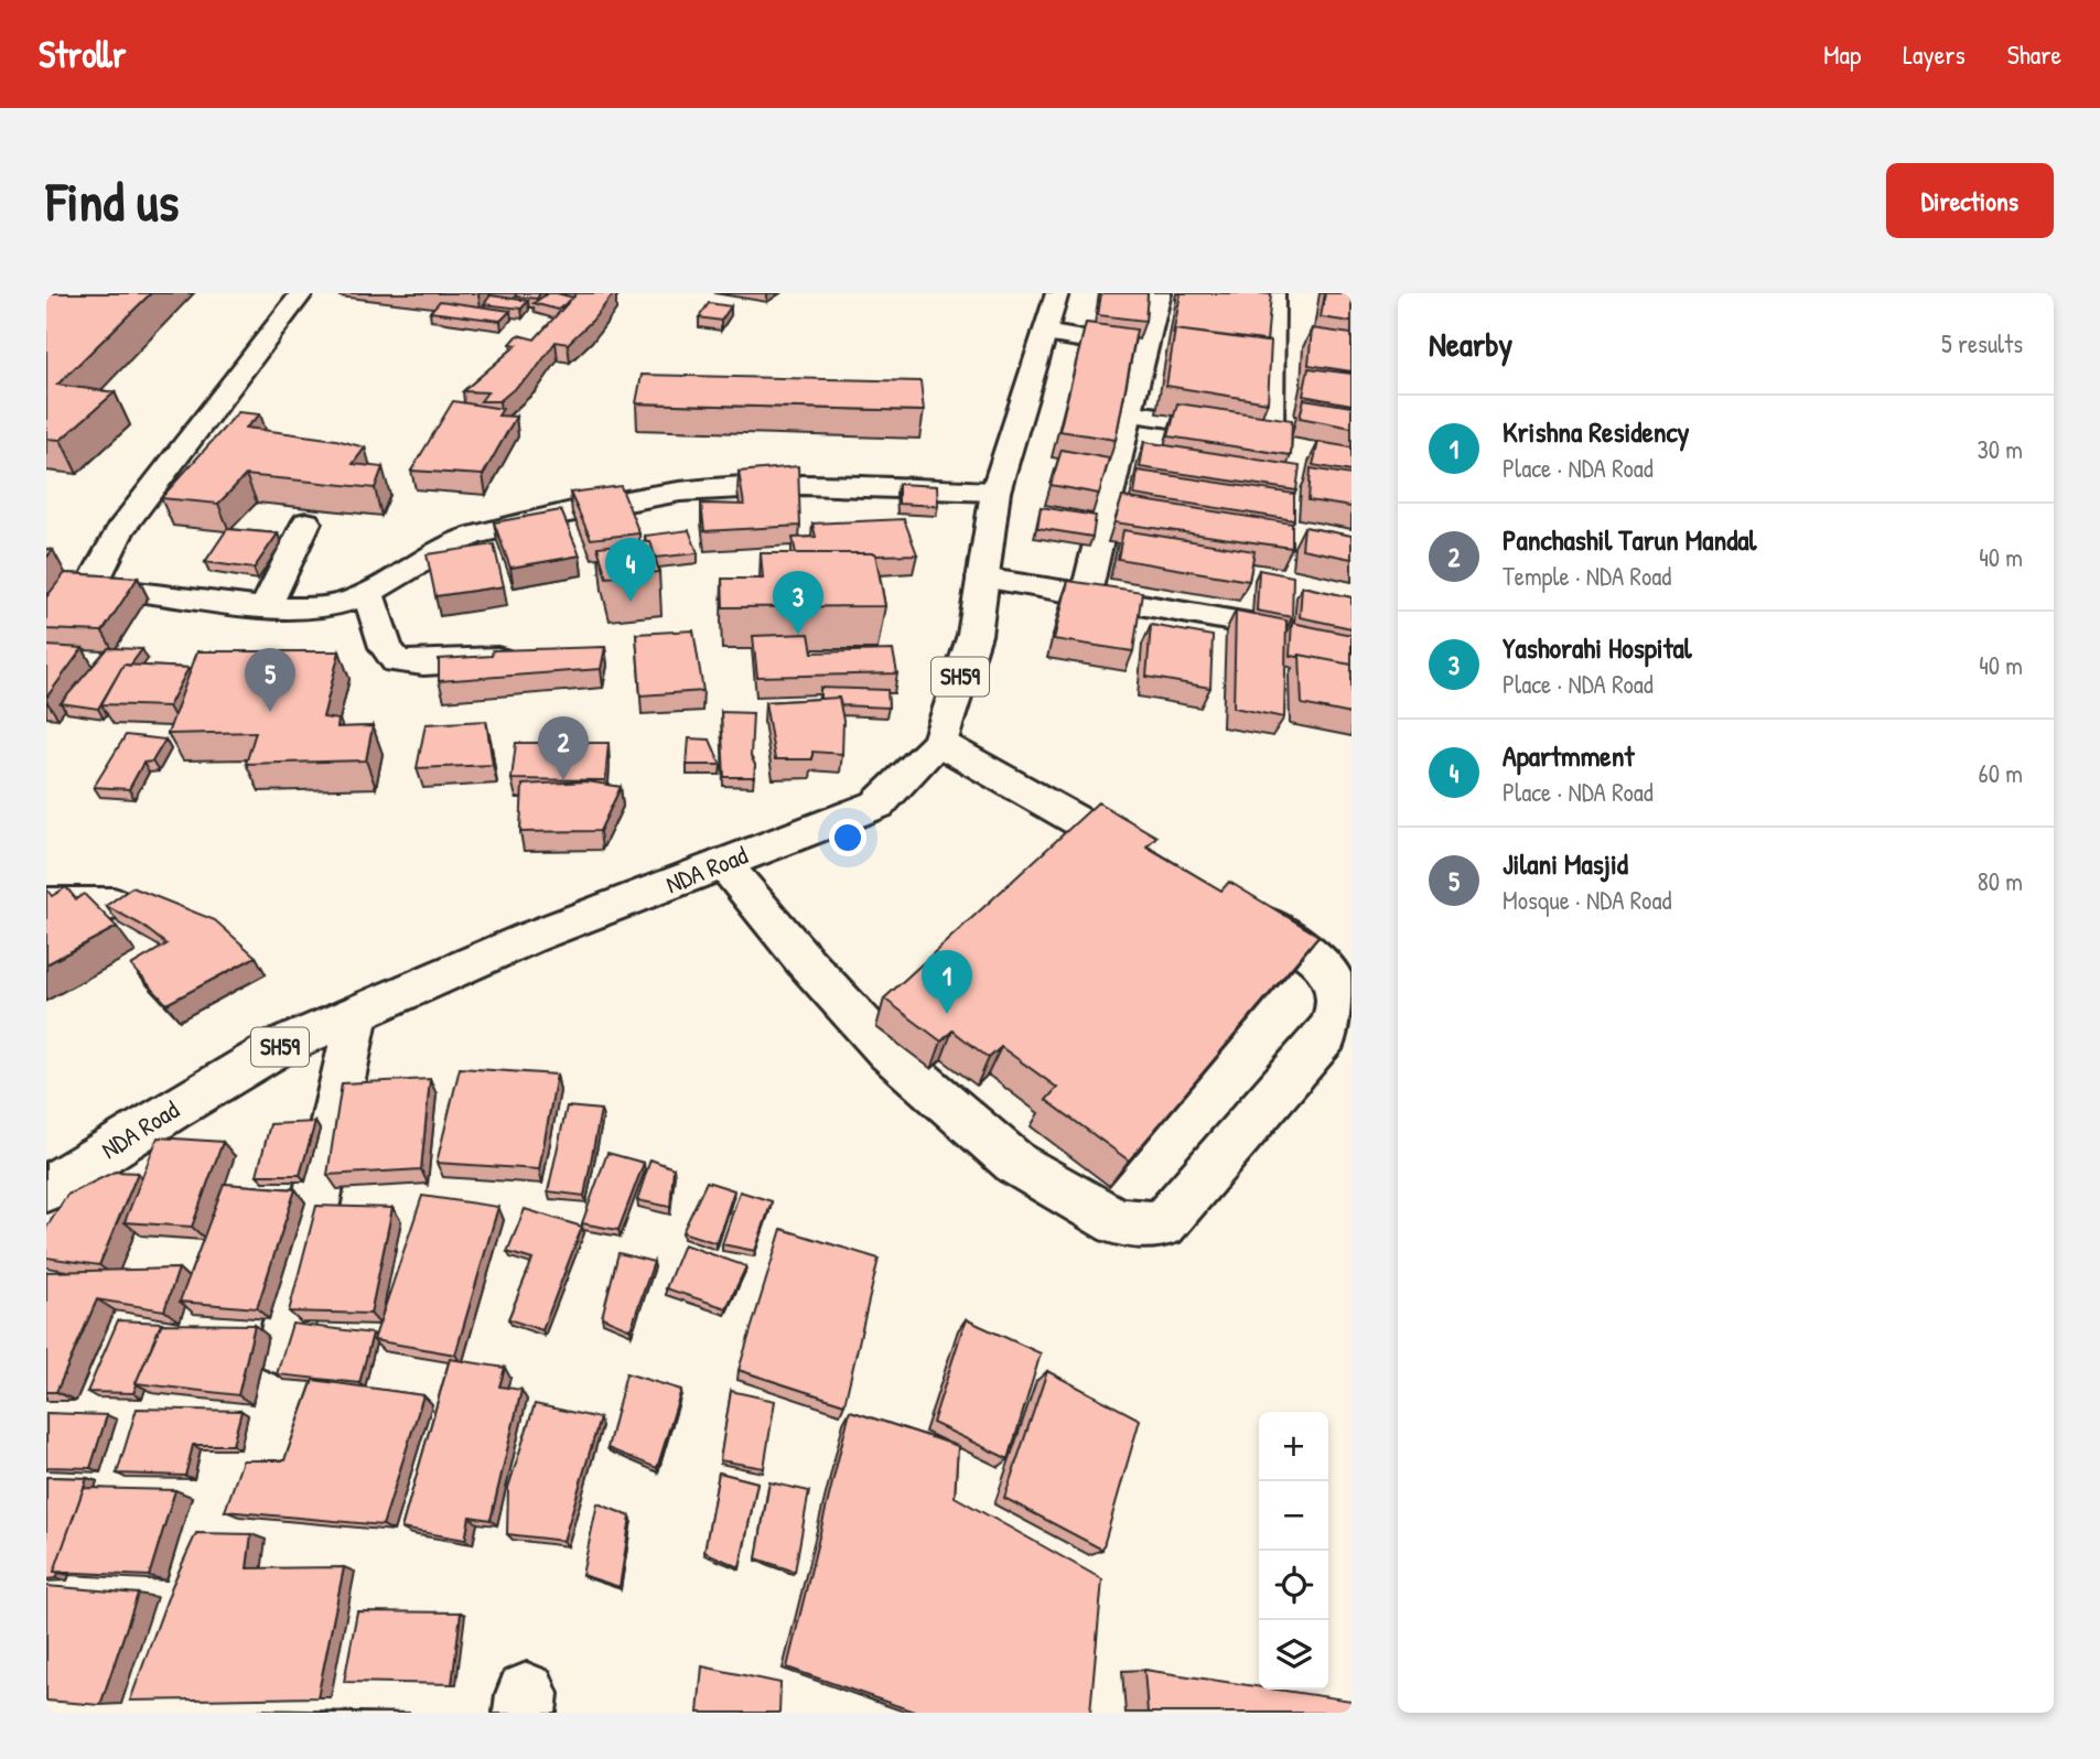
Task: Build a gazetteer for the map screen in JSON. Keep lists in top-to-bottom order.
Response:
{
  "streets": {
    "street": ["SH59", "NDA Road"]
  },
  "page": {
    "header": "Strollr",
    "nav": ["Map", "Layers", "Share"],
    "buttons": "Directions",
    "title": "Find us",
    "heading": ["Nearby", "5 results"],
    "list": [
      {
        "mark": "1",
        "name": "Krishna Residency",
        "note": "Place · NDA Road",
        "value": "30 m"
      },
      {
        "mark": "2",
        "name": "Panchashil Tarun Mandal",
        "note": "Temple · NDA Road",
        "value": "40 m"
      },
      {
        "mark": "3",
        "name": "Yashorahi Hospital",
        "note": "Place · NDA Road",
        "value": "40 m"
      },
      {
        "mark": "4",
        "name": "Apartmment",
        "note": "Place · NDA Road",
        "value": "60 m"
      },
      {
        "mark": "5",
        "name": "Jilani Masjid",
        "note": "Mosque · NDA Road",
        "value": "80 m"
      }
    ],
    "pins": [
      "4",
      "3",
      "5",
      "2",
      "1"
    ],
    "map_buttons": ["+", "−"]
  }
}
